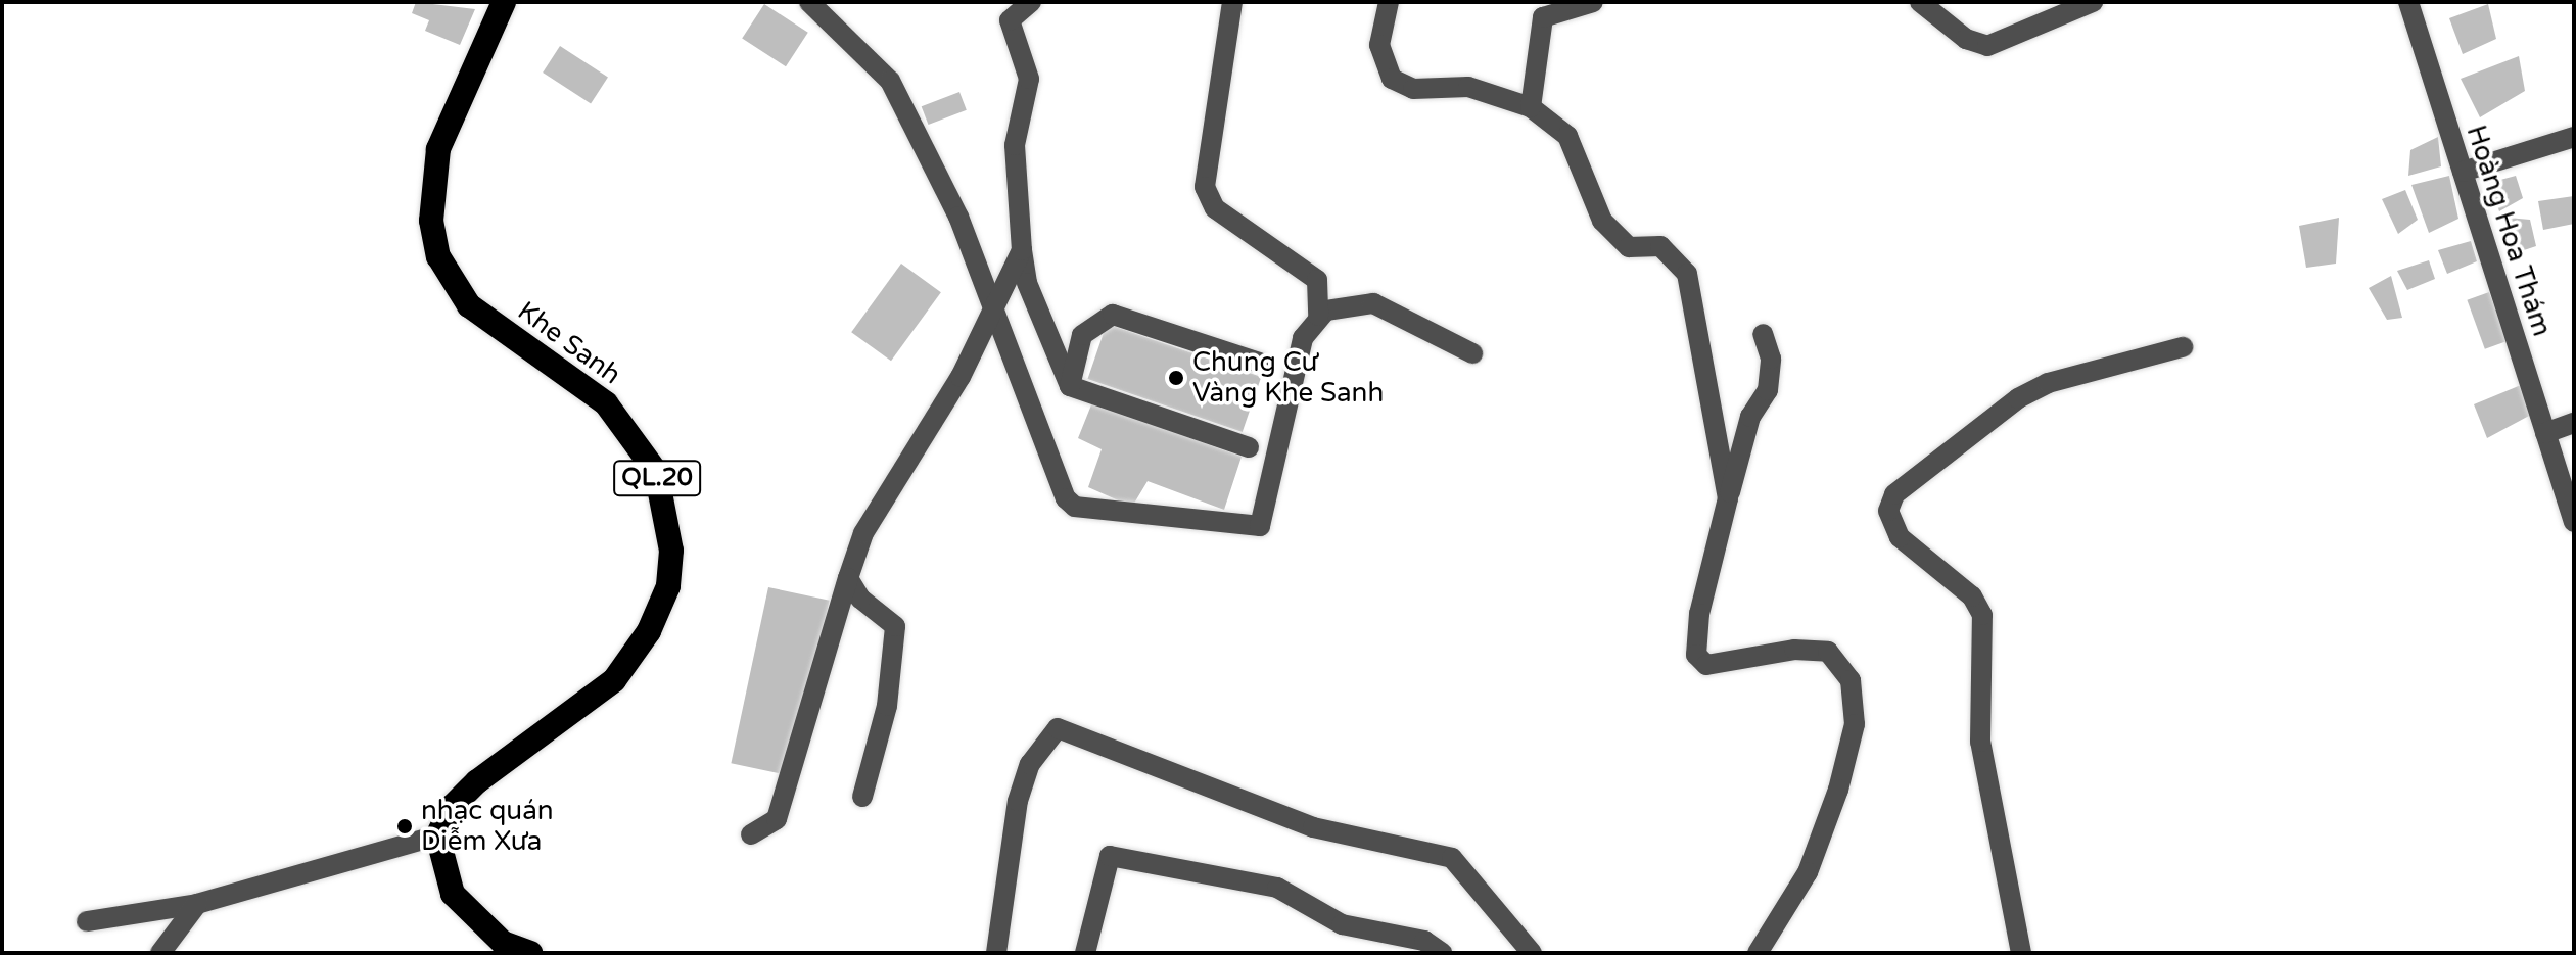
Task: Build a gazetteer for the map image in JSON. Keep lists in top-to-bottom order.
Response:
{
  "streets": {
    "highway": ["Khe Sanh", "QL.20"],
    "street": ["Hoàng Hoa Thám"]
  },
  "places": ["Chung Cư Vàng Khe Sanh", "nhạc quán Diễm Xưa"]
}
